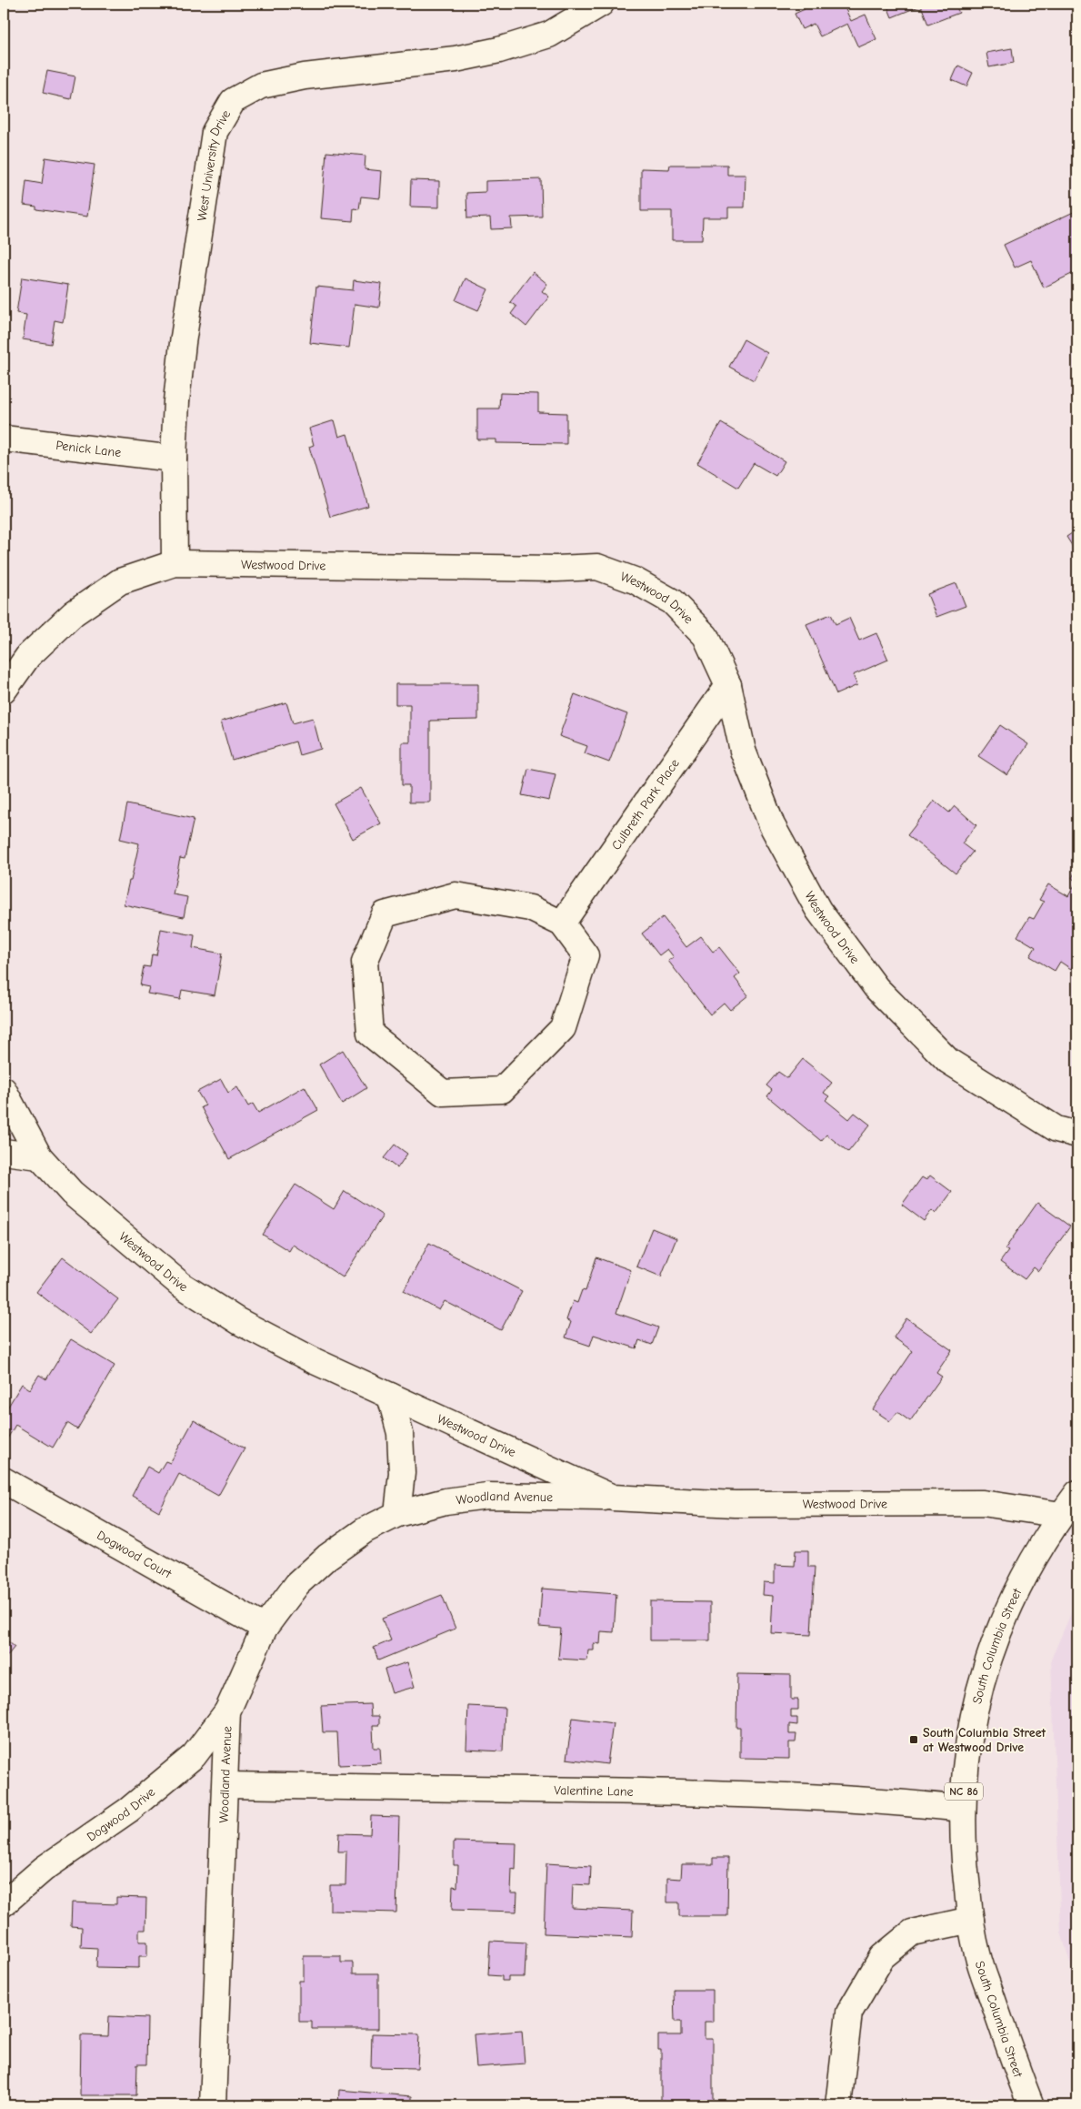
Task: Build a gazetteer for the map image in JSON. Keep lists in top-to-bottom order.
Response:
{
  "streets": {
    "street": [
      "West University Drive",
      "Penick Lane",
      "Westwood Drive",
      "Culbreth Park Place",
      "Woodland Avenue",
      "Dogwood Court",
      "South Columbia Street",
      "Valentine Lane",
      "NC 86",
      "Dogwood Drive"
    ]
  },
  "crossings": [
    ["West University Drive", "Penick Lane"],
    ["West University Drive", "Westwood Drive"],
    ["Westwood Drive", "Culbreth Park Place"],
    ["Westwood Drive", "Woodland Avenue"],
    ["Westwood Drive", "South Columbia Street"],
    ["Woodland Avenue", "Dogwood Court"],
    ["Woodland Avenue", "Valentine Lane"],
    ["Woodland Avenue", "Dogwood Drive"],
    ["South Columbia Street", "Valentine Lane"]
  ],
  "places": {
    "transit": ["South Columbia Street at Westwood Drive"]
  }
}
